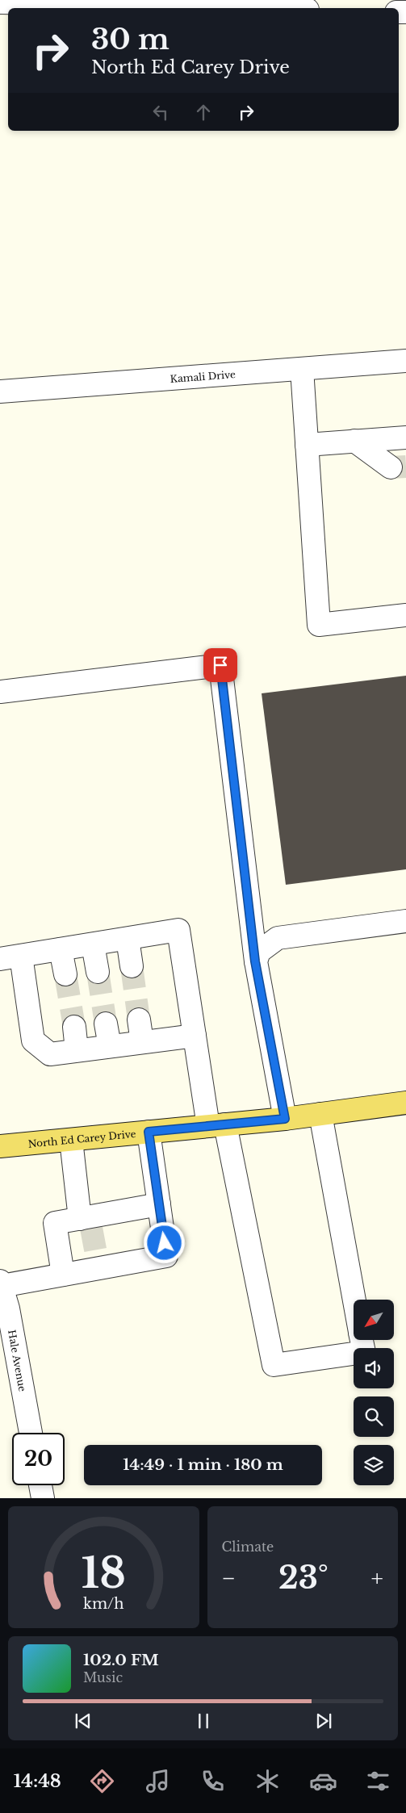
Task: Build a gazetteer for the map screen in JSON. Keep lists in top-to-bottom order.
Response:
{
  "streets": {
    "main road": ["North Ed Carey Drive"],
    "street": ["Kamali Drive", "Hale Avenue"]
  },
  "north": "bottom left",
  "page": {
    "turn": ["30 m", "North Ed Carey Drive"],
    "limit": "20",
    "trip": "14:49 · 1 min · 180 m",
    "tile": "Climate",
    "heat": ["−", "23°", "+"],
    "song": ["102.0 FM", "Music"],
    "tabs": "14:48",
    "gauge": ["18", "km/h"]
  }
}
